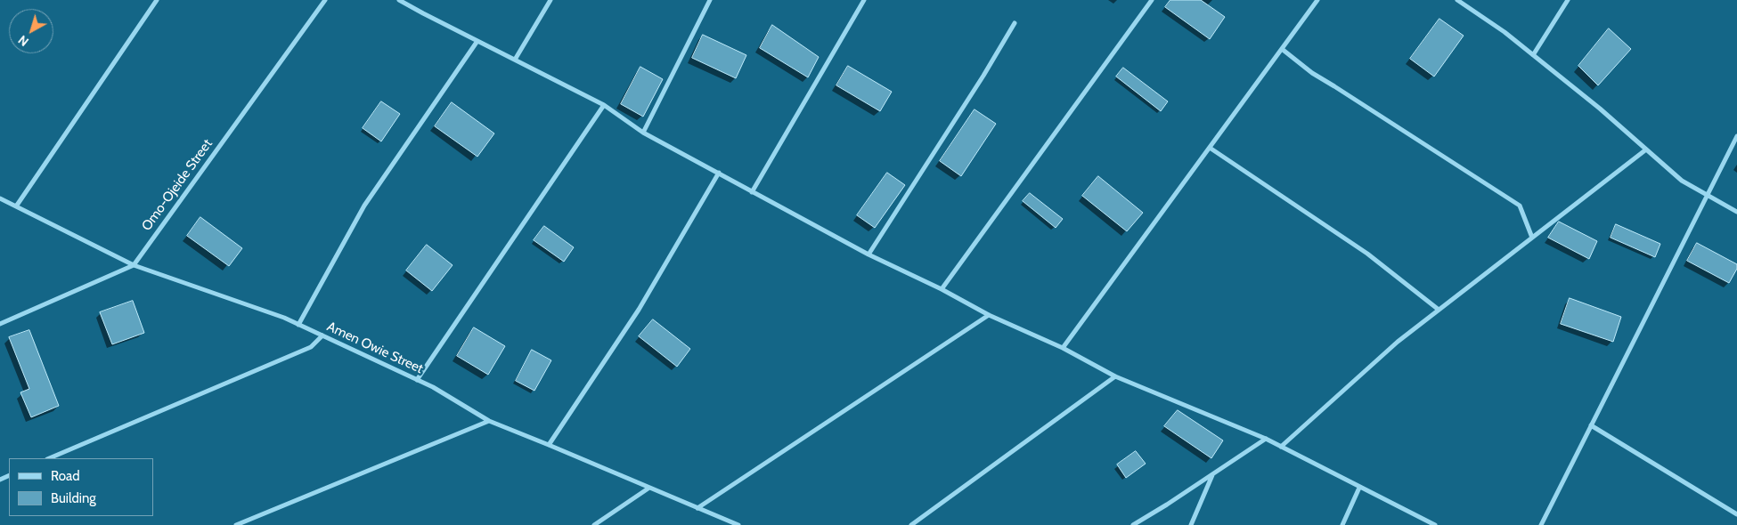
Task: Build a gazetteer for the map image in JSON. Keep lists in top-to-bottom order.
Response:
{
  "streets": {
    "street": ["Omo-Ojeide Street", "Amen Owie Street"]
  },
  "crossings": [
    ["Omo-Ojeide Street", "Amen Owie Street"]
  ],
  "legend": ["Road", "Building"],
  "north": "bottom left"
}
